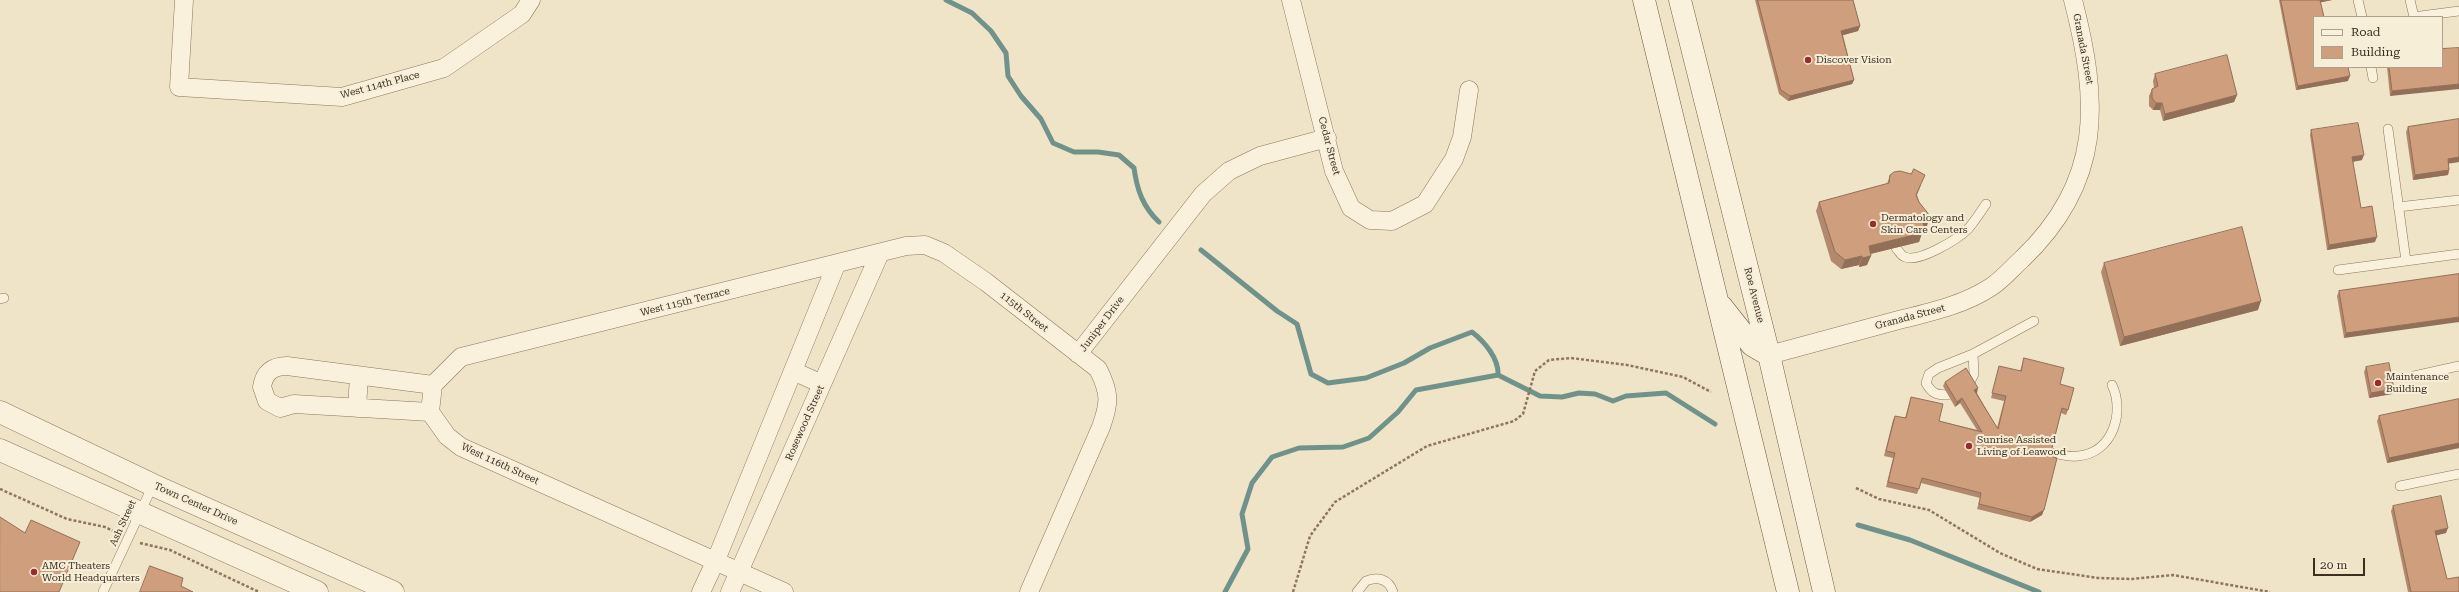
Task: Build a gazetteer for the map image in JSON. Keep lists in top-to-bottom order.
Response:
{
  "streets": {
    "main road": ["Roe Avenue", "Town Center Drive"],
    "street": [
      "Granada Street",
      "West 114th Place",
      "Cedar Street",
      "West 115th Terrace",
      "115th Street",
      "Juniper Drive",
      "Rosewood Street",
      "West 116th Street"
    ],
    "lane": ["Ash Street"]
  },
  "crossings": [
    ["Granada Street", "Roe Avenue"],
    ["Cedar Street", "Juniper Drive"],
    ["West 115th Terrace", "115th Street"],
    ["West 115th Terrace", "Rosewood Street"],
    ["115th Street", "Juniper Drive"],
    ["Rosewood Street", "West 116th Street"],
    ["Town Center Drive", "Ash Street"]
  ],
  "places": [
    "Discover Vision",
    "Dermatology and Skin Care Centers",
    "Maintenance Building",
    "Sunrise Assisted Living of Leawood",
    "AMC Theaters World Headquarters"
  ],
  "legend": ["Road", "Building"],
  "scale_bar": "20 m"
}
